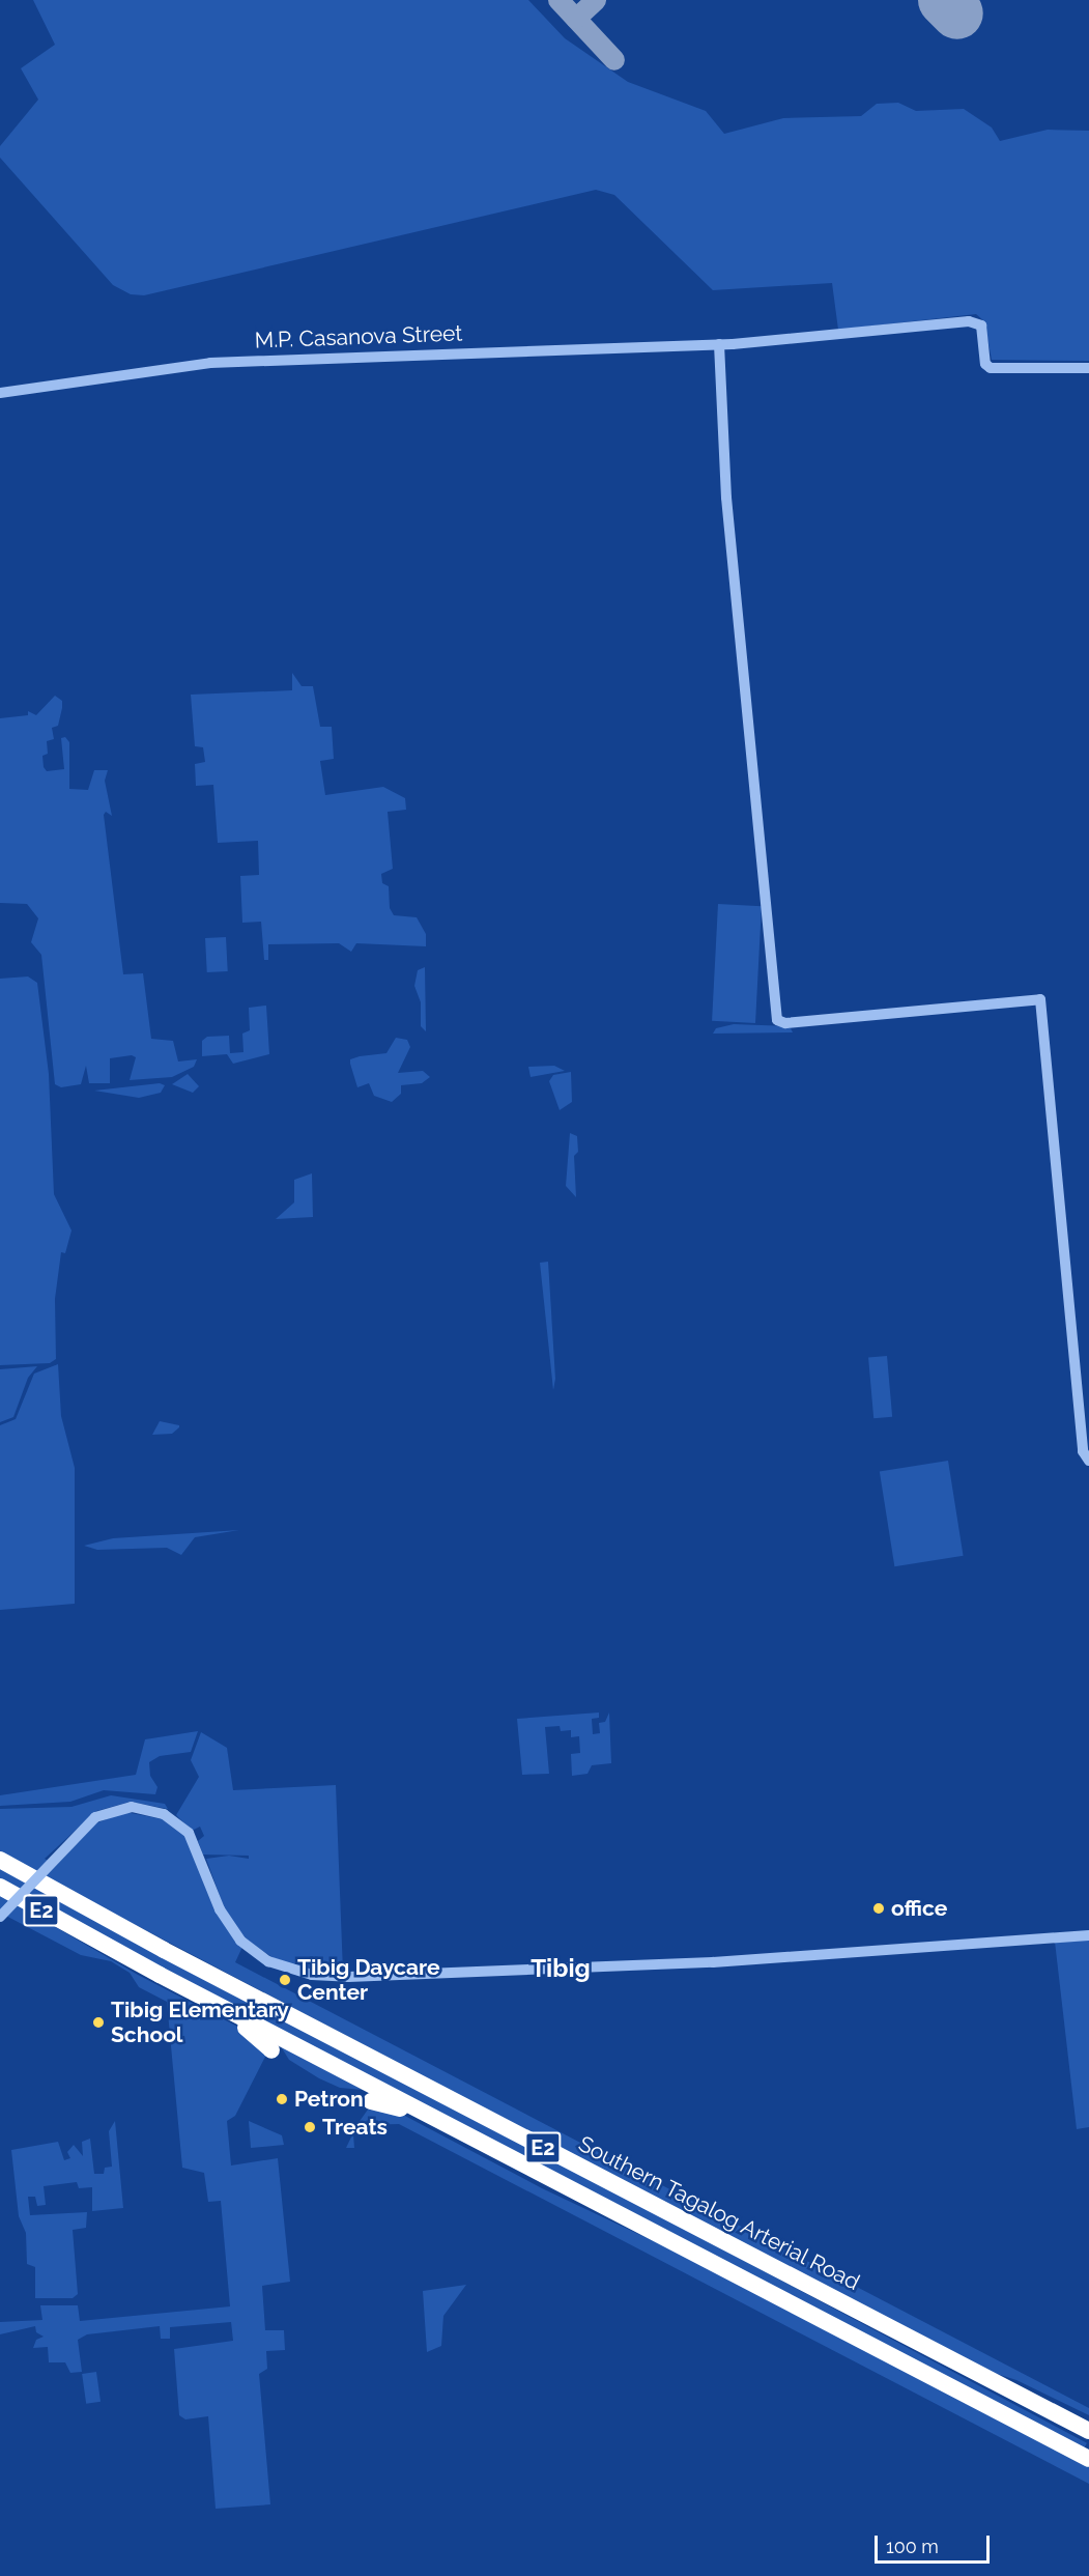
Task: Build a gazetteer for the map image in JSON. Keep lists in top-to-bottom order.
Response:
{
  "streets": {
    "highway": ["E2", "Southern Tagalog Arterial Road"],
    "street": ["M.P. Casanova Street"]
  },
  "districts": ["Tibig"],
  "places": [
    "office",
    "Tibig Daycare Center",
    "Tibig Elementary School",
    "Petron",
    "Treats"
  ],
  "scale_bar": "100 m"
}
